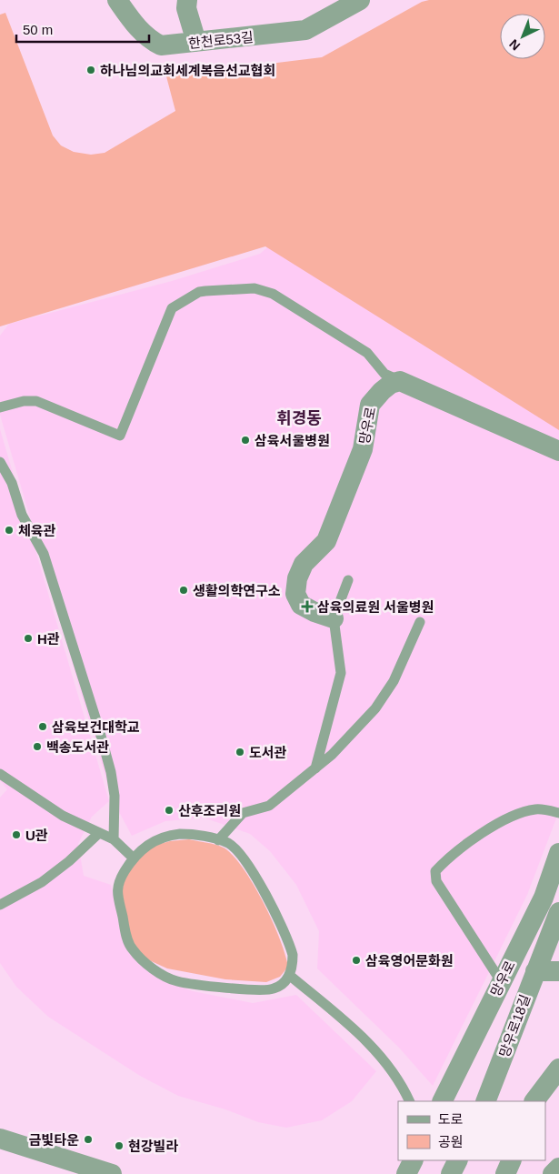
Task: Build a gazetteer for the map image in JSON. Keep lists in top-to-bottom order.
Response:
{
  "streets": {
    "street": ["한천로53길", "망우로", "망우로18길"]
  },
  "districts": ["휘경동"],
  "places": {
    "other": [
      "하나님의교회세계복음선교협회",
      "삼육서울병원",
      "체육관",
      "생활의학연구소",
      "H관",
      "삼육보건대학교",
      "백송도서관",
      "도서관",
      "산후조리원",
      "U관",
      "삼육영어문화원",
      "금빛타운",
      "현강빌라"
    ],
    "health": ["삼육의료원 서울병원"]
  },
  "legend": ["도로", "공원"],
  "scale_bar": "50 m",
  "north": "bottom left"
}
